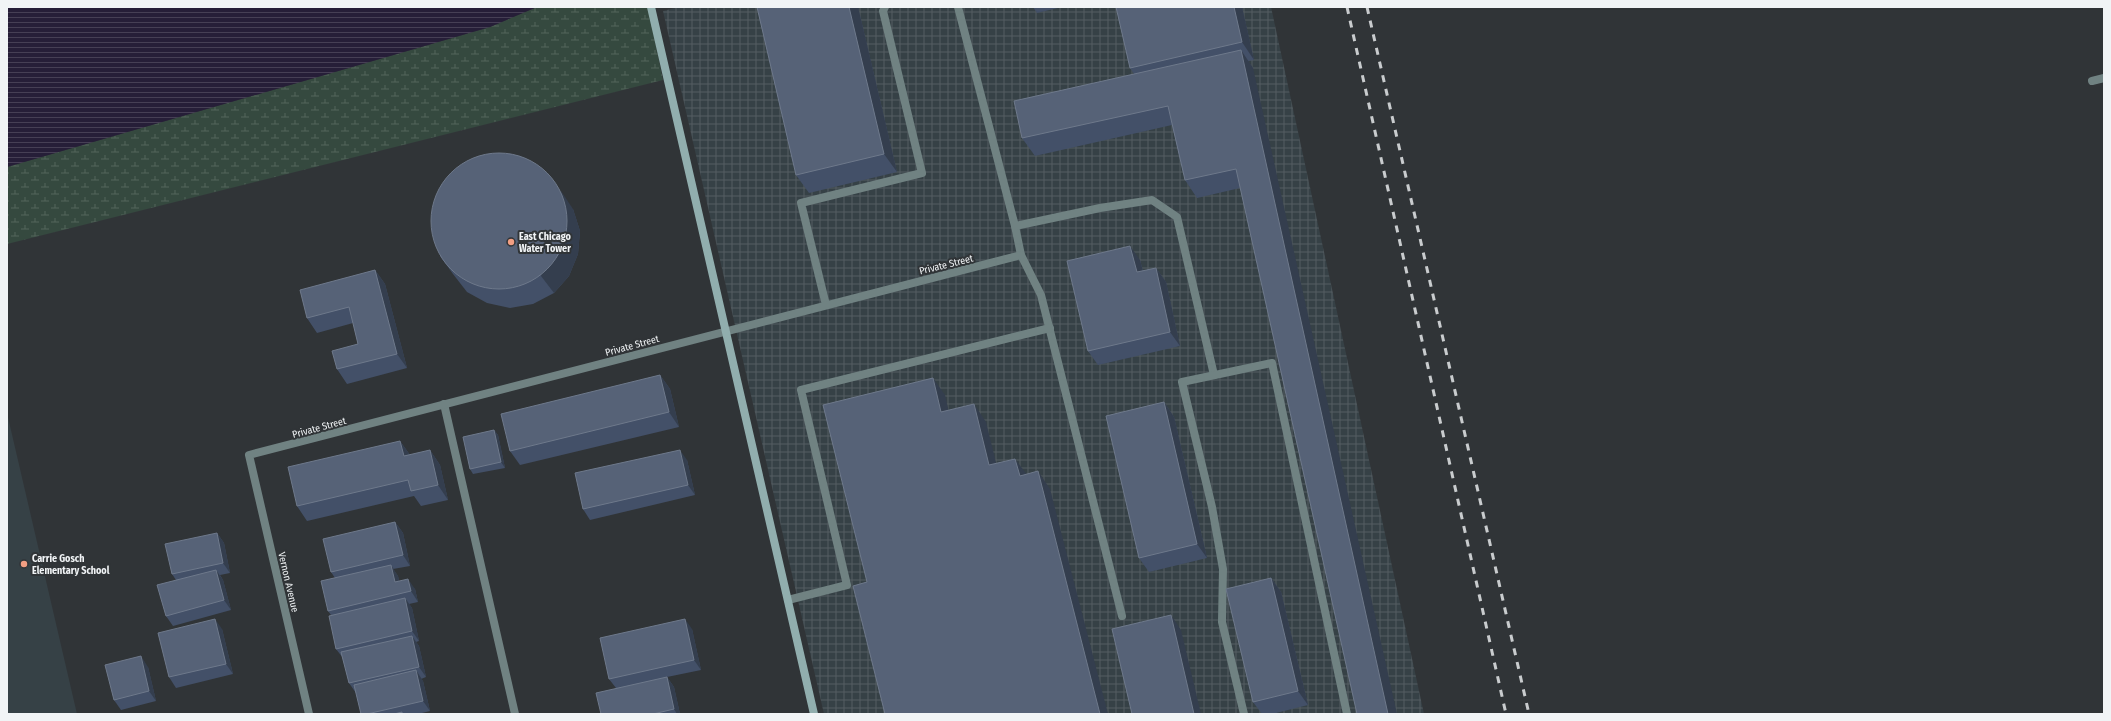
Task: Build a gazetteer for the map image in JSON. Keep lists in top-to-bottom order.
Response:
{
  "streets": {
    "street": ["Private Street", "Vernon Avenue"]
  },
  "crossings": [
    ["Private Street", "Vernon Avenue"]
  ],
  "places": ["East Chicago Water Tower", "Carrie Gosch Elementary School"]
}
